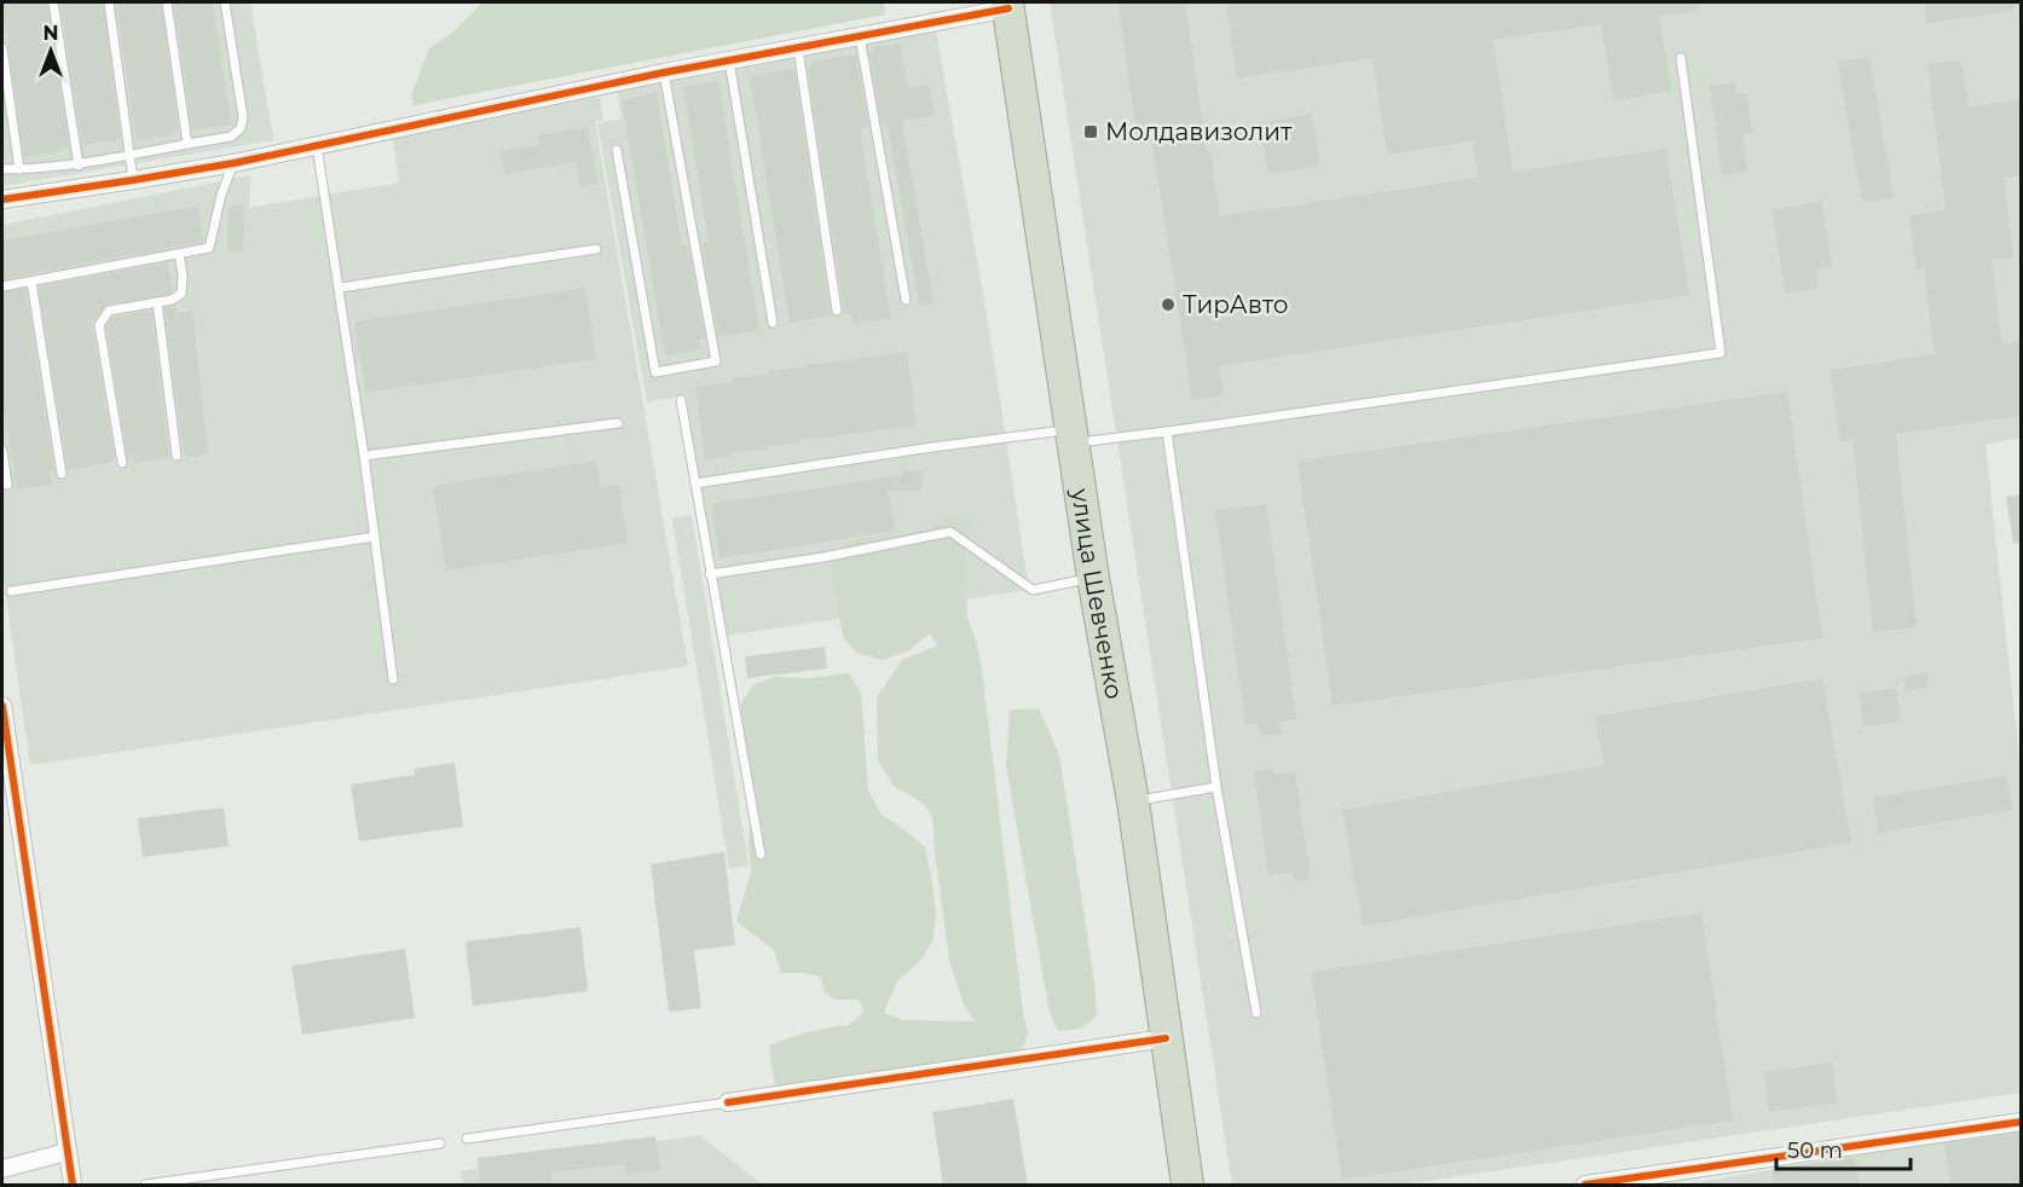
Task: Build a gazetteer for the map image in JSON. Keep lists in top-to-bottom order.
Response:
{
  "streets": {
    "highway": ["улица Шевченко"]
  },
  "places": {
    "transit": ["Молдавизолит"],
    "other": ["ТирАвто"]
  },
  "scale_bar": "50 m",
  "north": "top"
}
